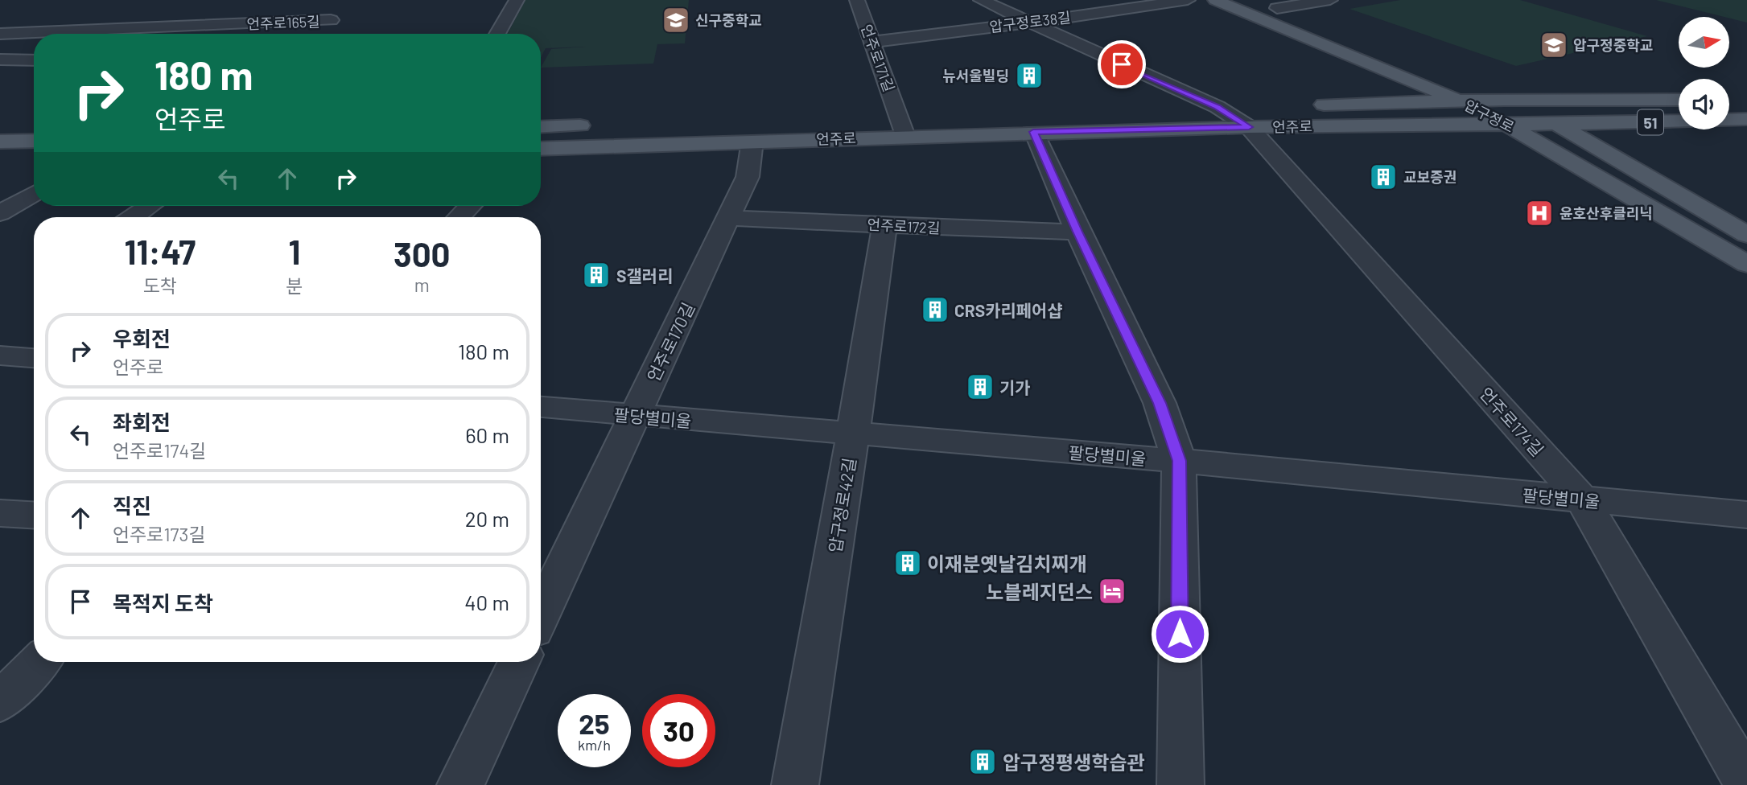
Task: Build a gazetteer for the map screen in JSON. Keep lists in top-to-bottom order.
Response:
{
  "streets": {
    "main road": ["압구정로", "51", "언주로"],
    "street": [
      "압구정로38길",
      "언주로165길",
      "언주로171길",
      "언주로172길",
      "언주로170길",
      "팔당별미울",
      "언주로174길",
      "압구정로42길"
    ]
  },
  "crossings": [
    ["압구정로38길", "언주로171길"],
    ["압구정로38길", "언주로174길"],
    ["언주로171길", "언주로"],
    ["압구정로", "언주로"],
    ["언주로", "언주로170길"],
    ["언주로", "언주로174길"],
    ["언주로172길", "언주로170길"],
    ["언주로172길", "압구정로42길"],
    ["언주로170길", "팔당별미울"],
    ["팔당별미울", "언주로174길"],
    ["팔당별미울", "압구정로42길"]
  ],
  "places": {
    "school or university": ["신구중학교", "압구정중학교"],
    "building": [
      "뉴서울빌딩",
      "교보증권",
      "S갤러리",
      "CRS카리페어샵",
      "기가",
      "이재분옛날김치찌개",
      "압구정평생학습관"
    ],
    "hospital": ["윤호산후클리닉"],
    "hotel": ["노블레지던스"]
  },
  "north": "right",
  "page": {
    "turn": ["180 m", "언주로"],
    "eta": [
      "11:47",
      "도착",
      "1",
      "분",
      "300",
      "m"
    ],
    "list": [
      {
        "name": "우회전",
        "note": "언주로",
        "value": "180 m"
      },
      {
        "name": "좌회전",
        "note": "언주로174길",
        "value": "60 m"
      },
      {
        "name": "직진",
        "note": "언주로173길",
        "value": "20 m"
      },
      {
        "name": "목적지 도착",
        "value": "40 m"
      }
    ],
    "speed": "25 km/h",
    "limit": "30"
  }
}
